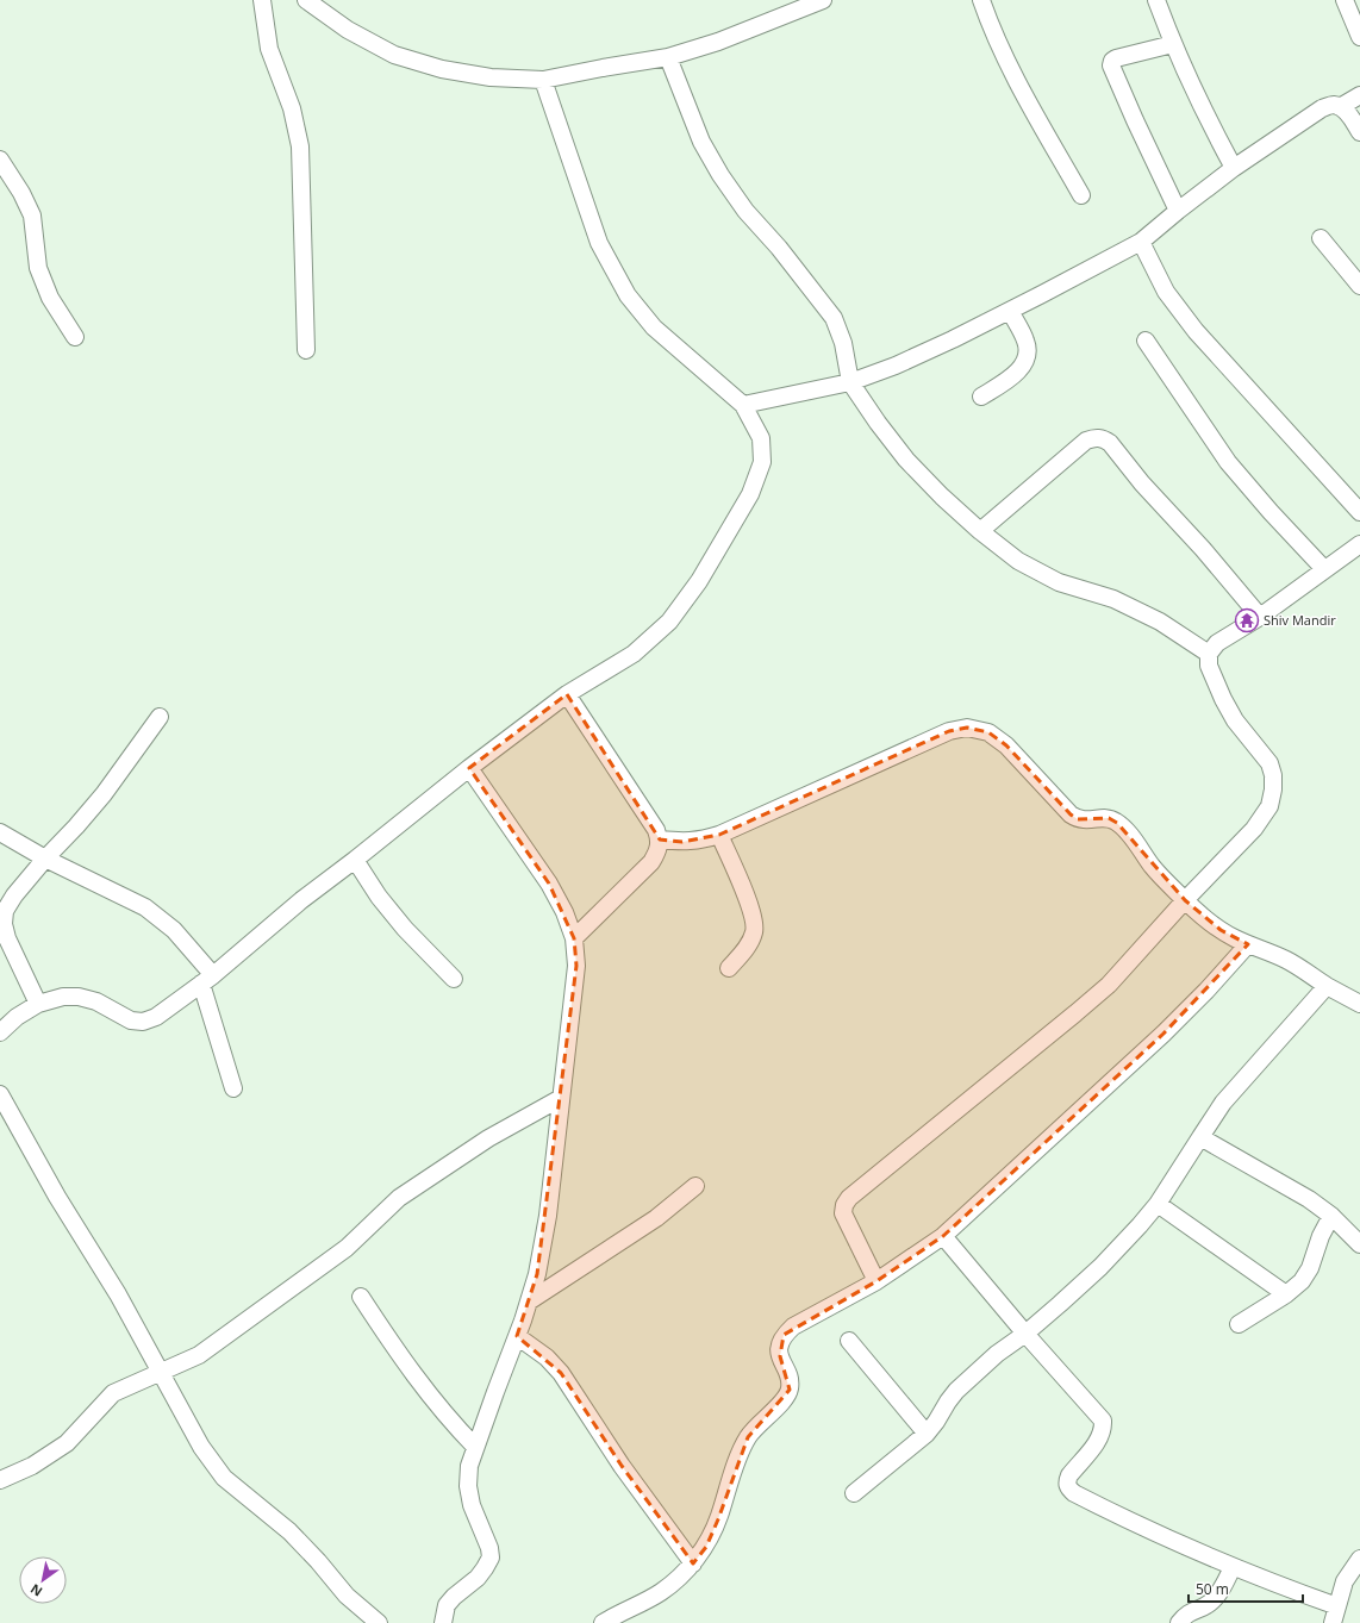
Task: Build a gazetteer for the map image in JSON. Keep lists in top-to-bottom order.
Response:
{
  "places": {
    "temple": ["Shiv Mandir"]
  },
  "scale_bar": "50 m",
  "north": "bottom left"
}
